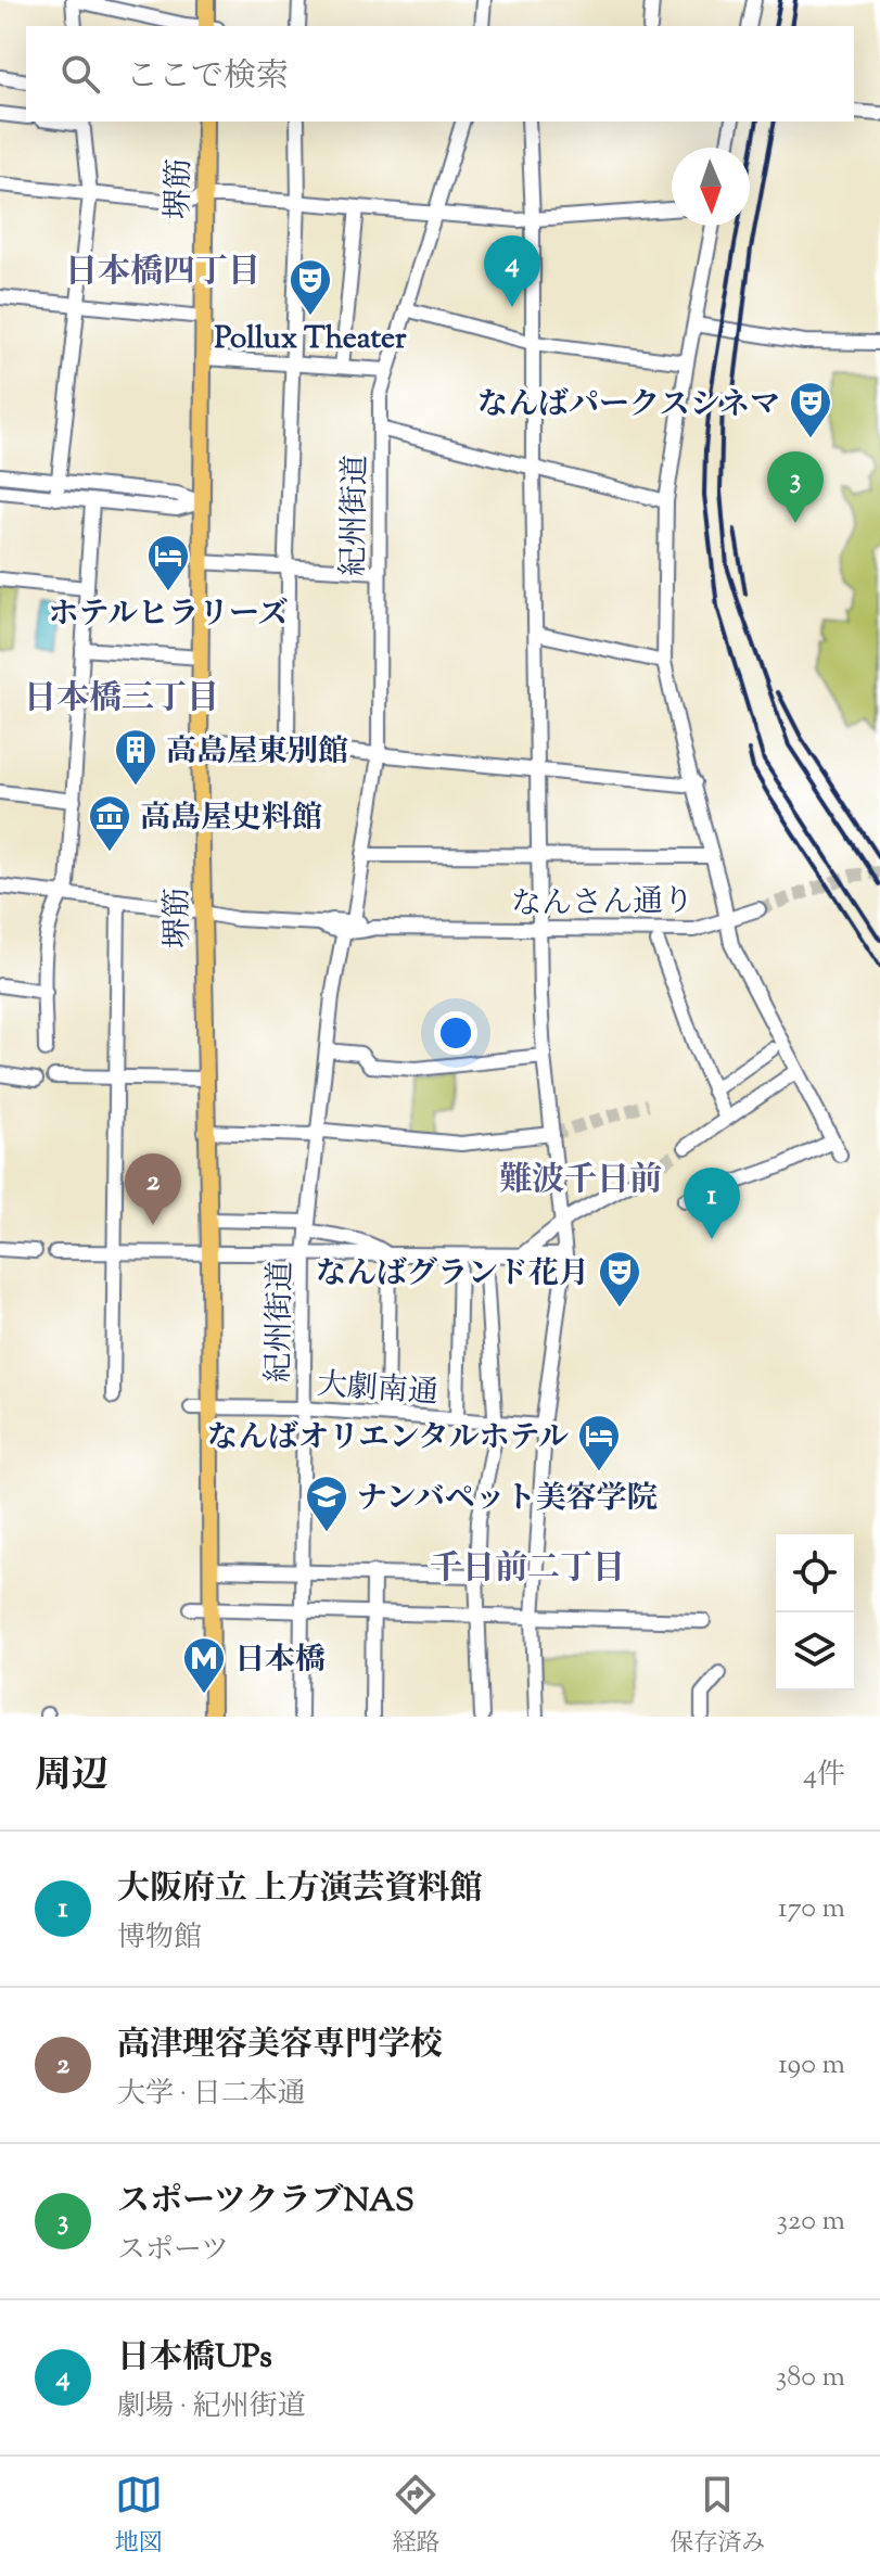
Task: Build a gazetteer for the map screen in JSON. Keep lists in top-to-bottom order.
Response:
{
  "streets": {
    "main road": ["堺筋"],
    "street": ["紀州街道", "なんさん通り", "大劇南通"]
  },
  "crossings": [
    ["堺筋", "なんさん通り"],
    ["堺筋", "大劇南通"],
    ["紀州街道", "なんさん通り"],
    ["紀州街道", "大劇南通"]
  ],
  "districts": [
    "日本橋四丁目",
    "日本橋三丁目",
    "難波千日前",
    "千日前二丁目"
  ],
  "places": {
    "theatre": ["Pollux Theater", "なんばパークスシネマ", "なんばグランド花月"],
    "hotel": ["ホテルヒラリーズ", "なんばオリエンタルホテル"],
    "building": ["高島屋東別館"],
    "museum": ["高島屋史料館"],
    "school or university": ["ナンバペット美容学院"],
    "metro station": ["日本橋"]
  },
  "north": "bottom",
  "page": {
    "search": "ここで検索",
    "pins": [
      "4",
      "3",
      "2",
      "1"
    ],
    "heading": ["周辺", "4件"],
    "list": [
      {
        "mark": "1",
        "name": "大阪府立 上方演芸資料館",
        "note": "博物館",
        "value": "170 m"
      },
      {
        "mark": "2",
        "name": "高津理容美容専門学校",
        "note": "大学 · 日二本通",
        "value": "190 m"
      },
      {
        "mark": "3",
        "name": "スポーツクラブNAS",
        "note": "スポーツ",
        "value": "320 m"
      },
      {
        "mark": "4",
        "name": "日本橋UPs",
        "note": "劇場 · 紀州街道",
        "value": "380 m"
      }
    ],
    "nav": ["地図", "経路", "保存済み"]
  }
}
